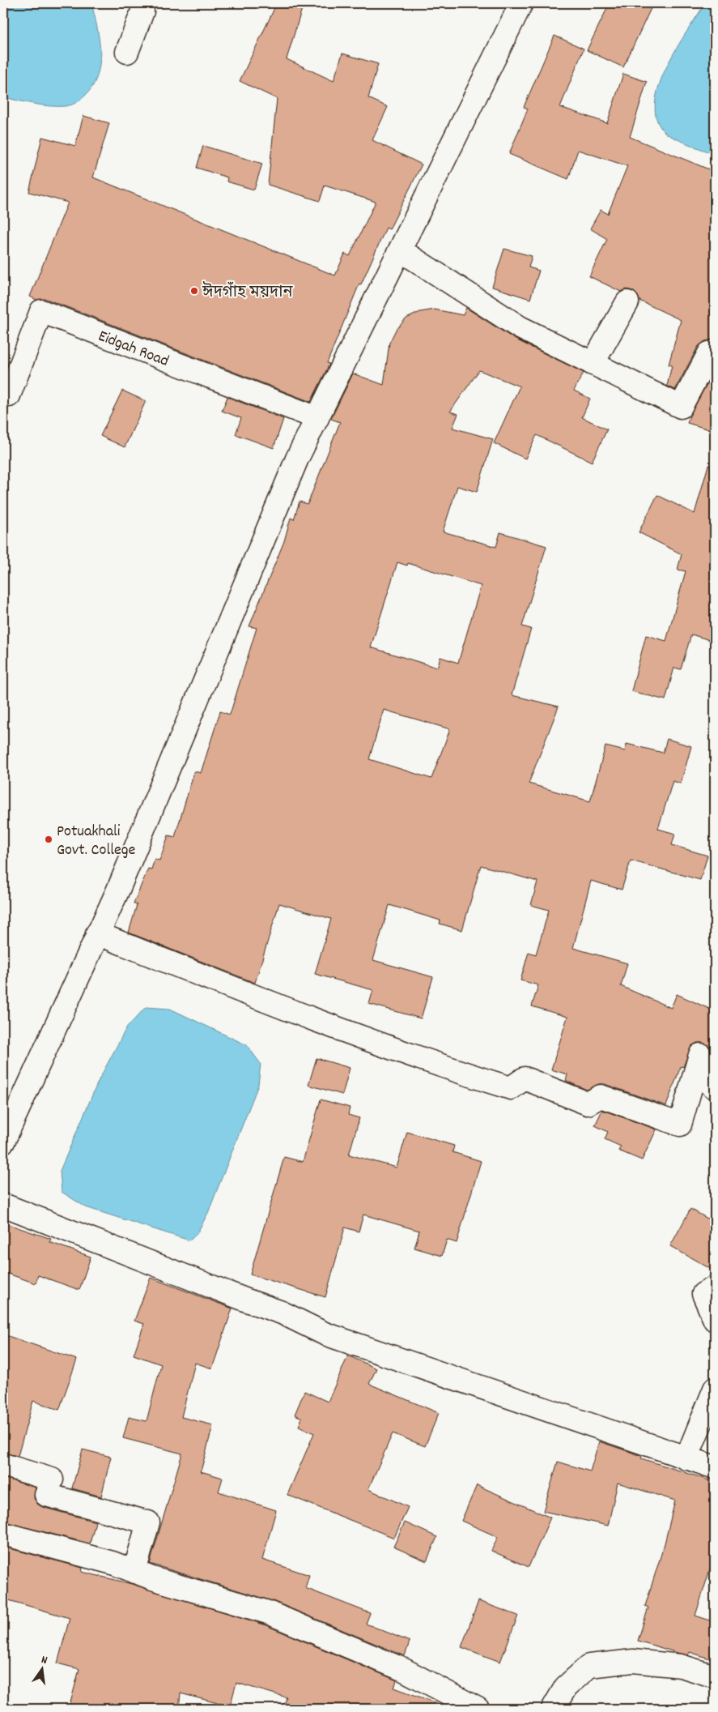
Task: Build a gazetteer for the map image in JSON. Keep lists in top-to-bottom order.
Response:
{
  "streets": {
    "street": ["Eidgah Road"]
  },
  "places": ["ঈদগাঁহ ময়দান", "Potuakhali Govt. College"],
  "north": "top"
}
